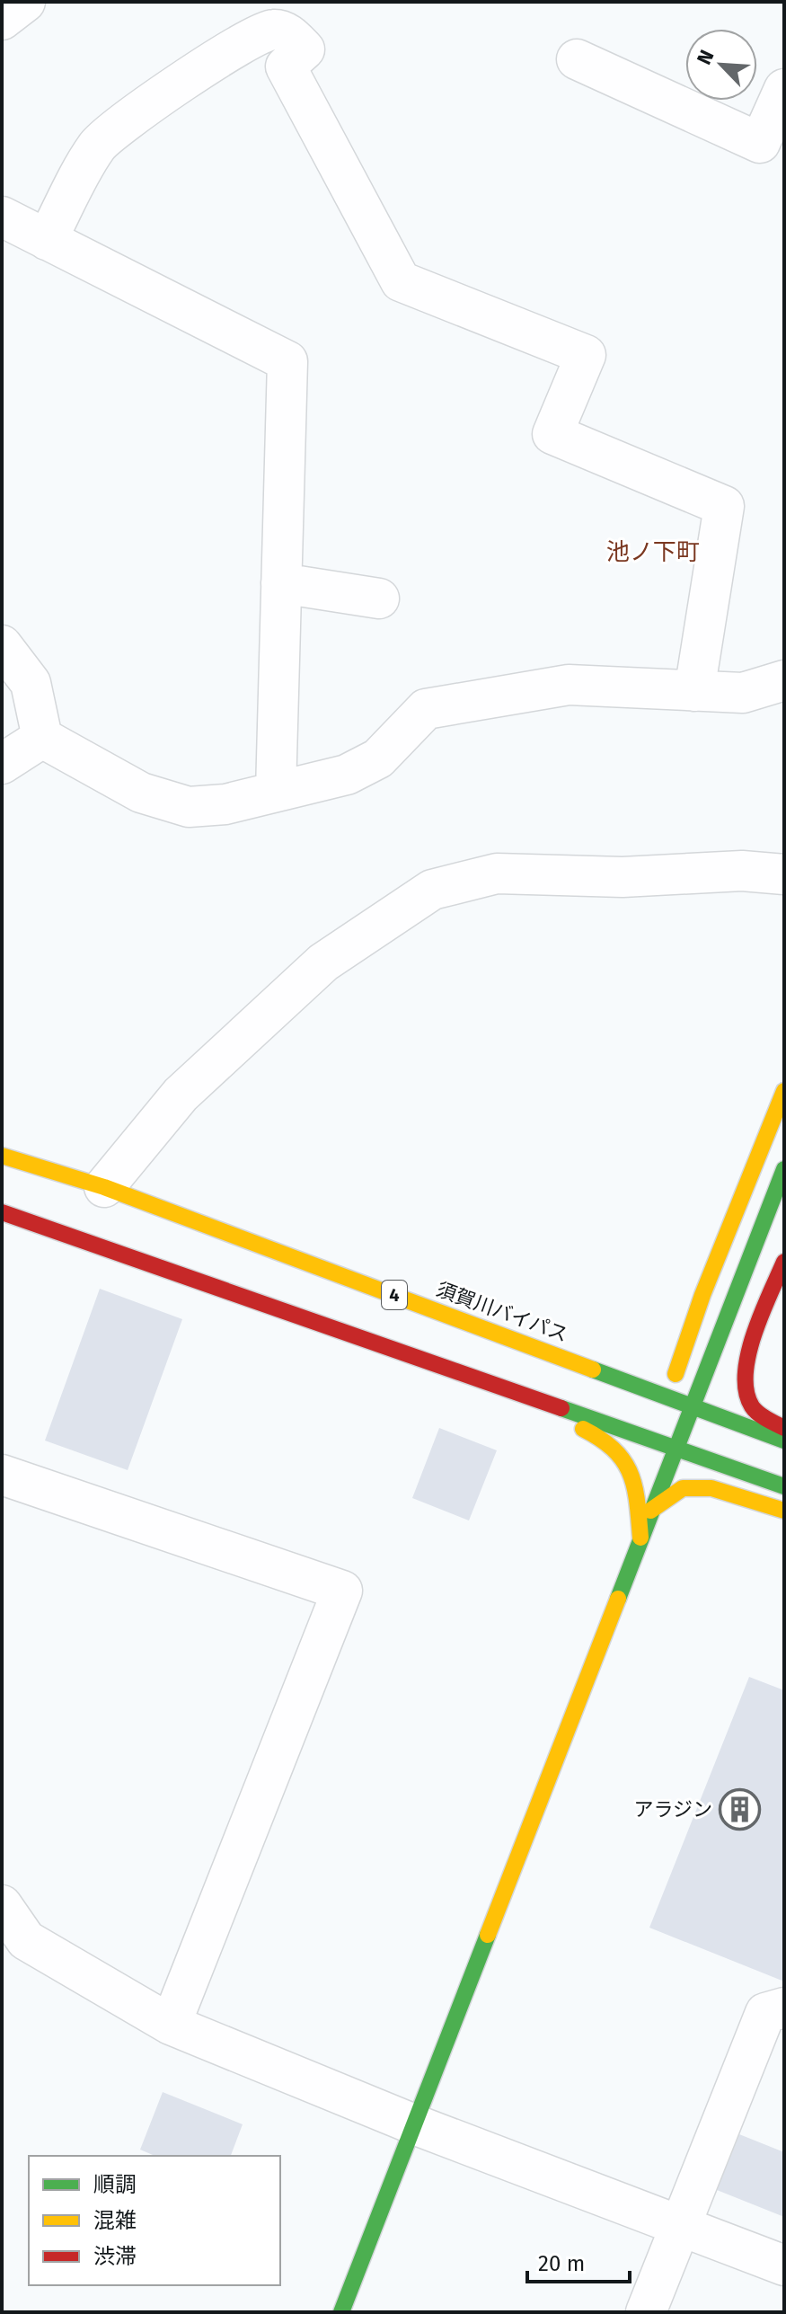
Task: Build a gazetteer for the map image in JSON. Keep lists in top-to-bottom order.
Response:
{
  "streets": {
    "main road": ["4", "須賀川バイパス"]
  },
  "districts": ["池ノ下町"],
  "places": {
    "building": ["アラジン"]
  },
  "legend": ["順調", "混雑", "渋滞"],
  "scale_bar": "20 m",
  "north": "top left"
}
